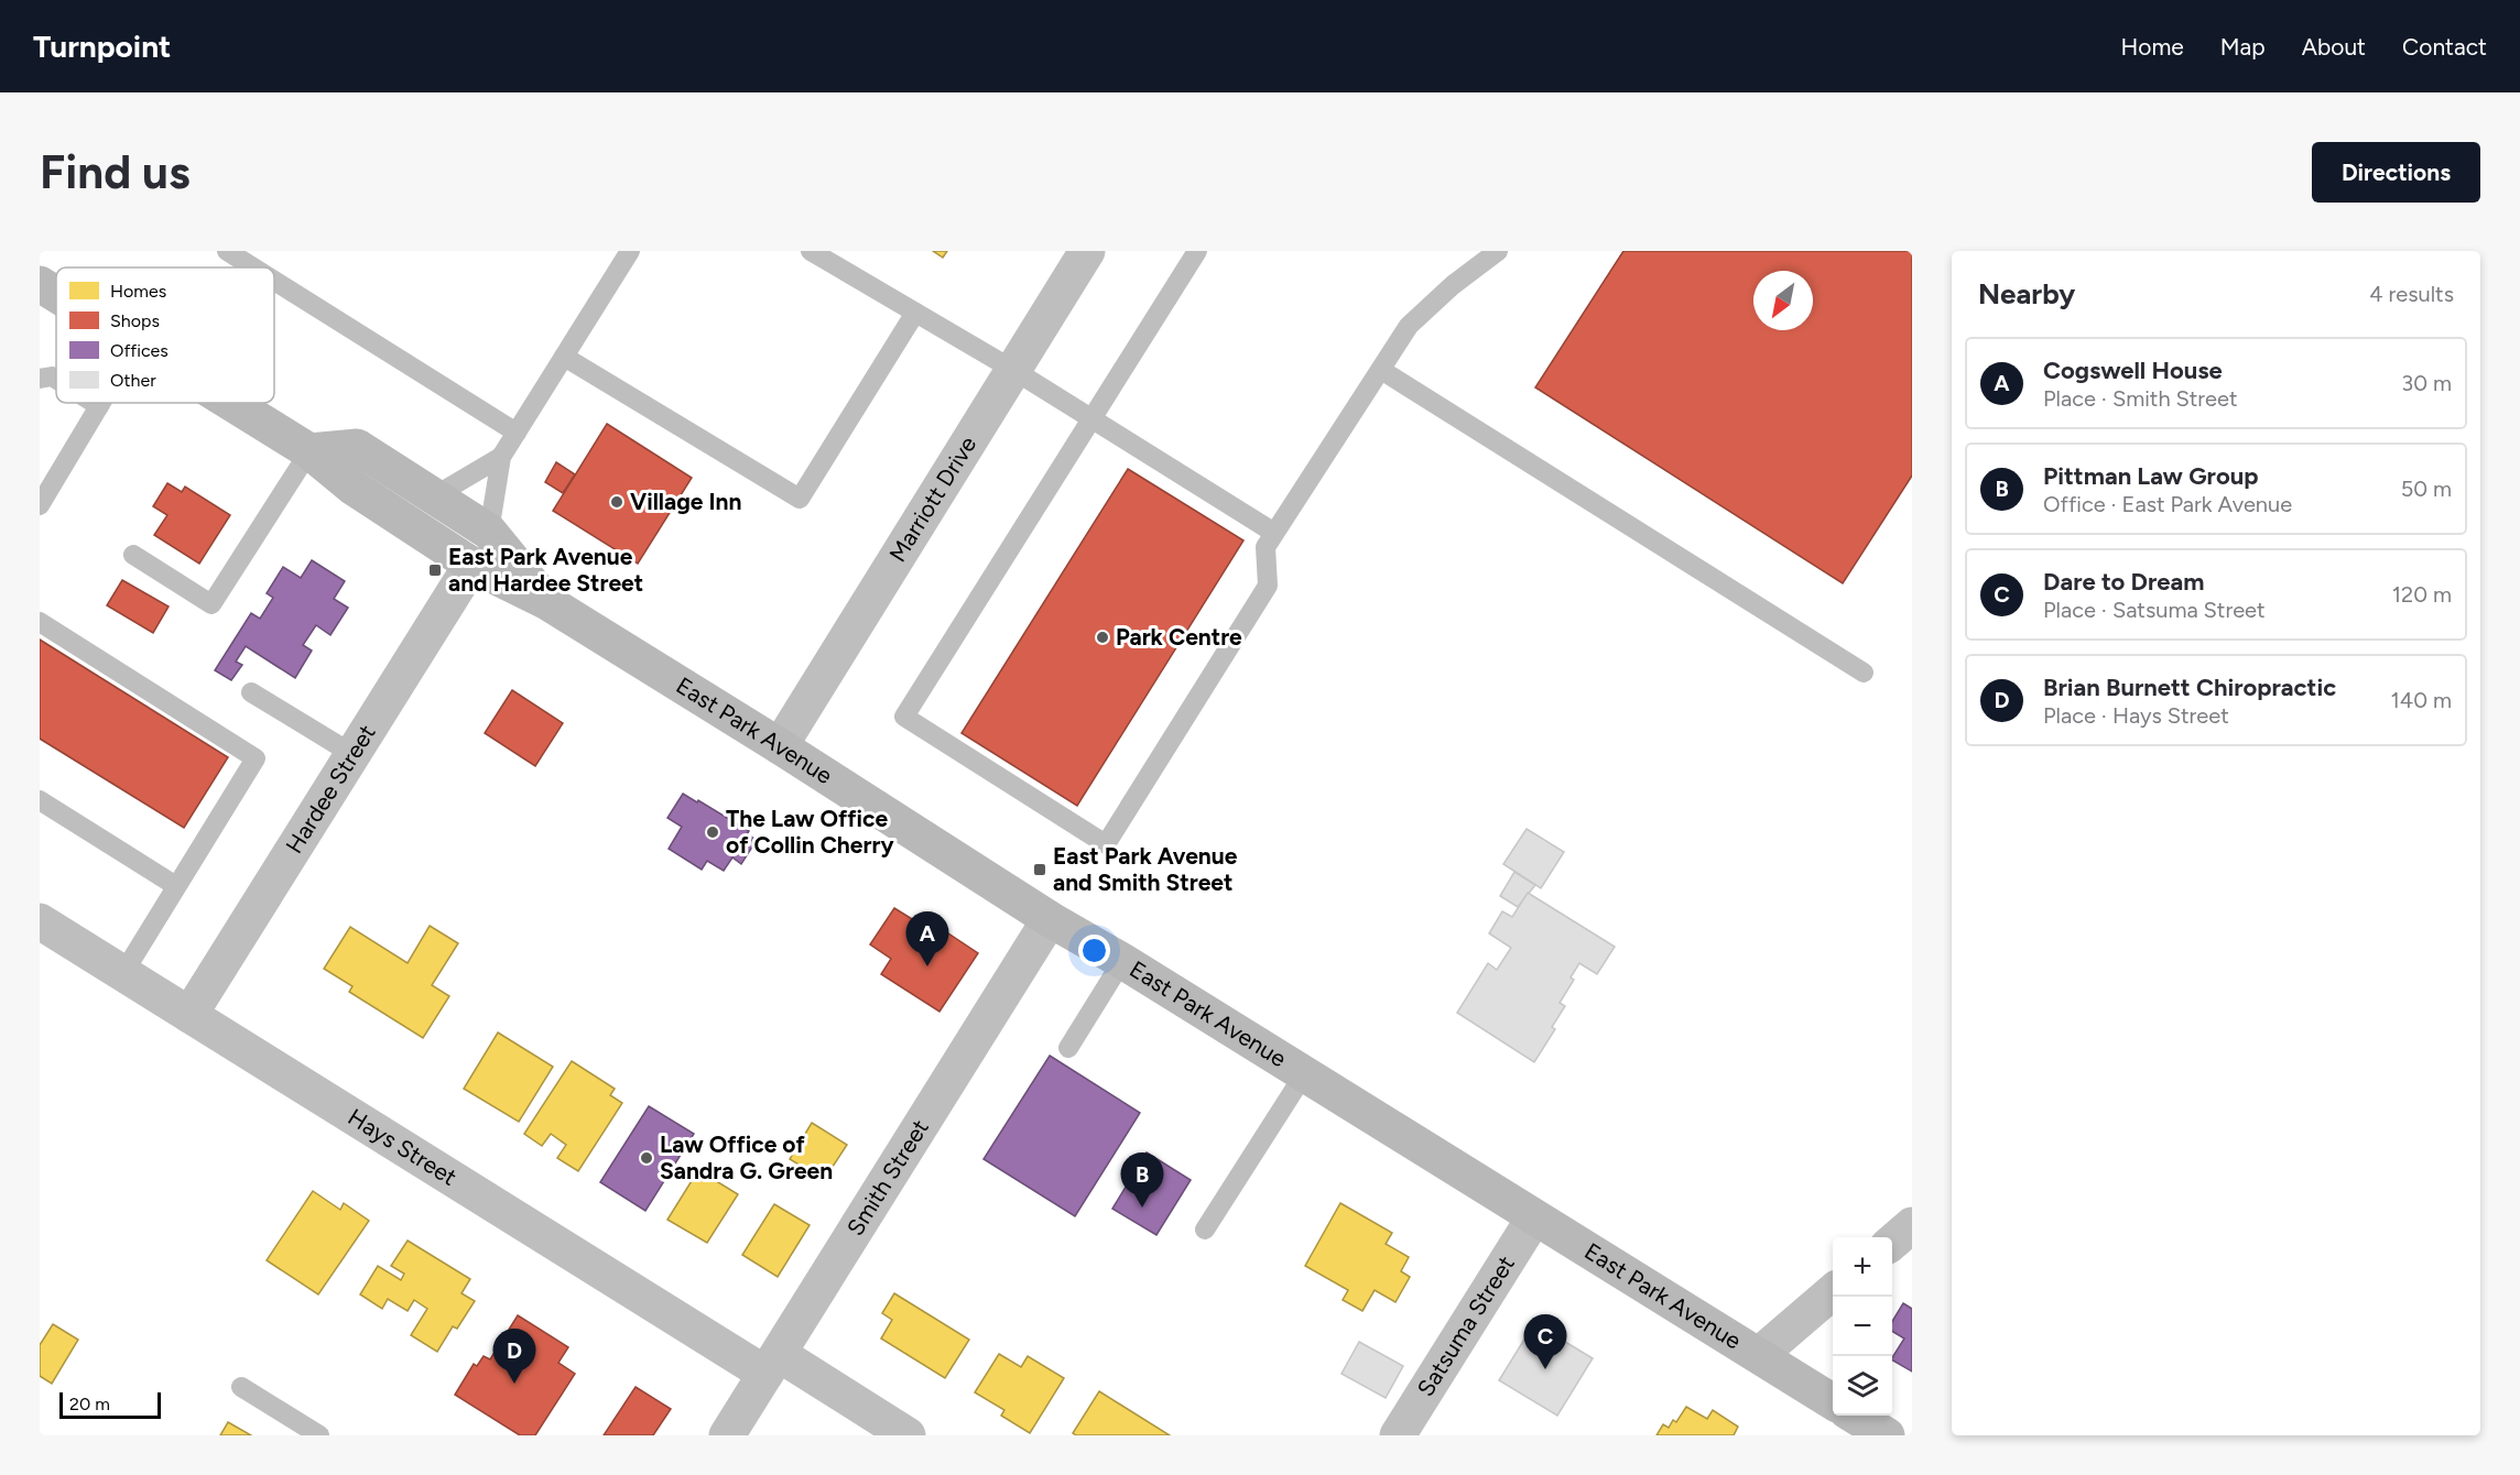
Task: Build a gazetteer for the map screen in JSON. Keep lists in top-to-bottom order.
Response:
{
  "streets": {
    "street": [
      "Marriott Drive",
      "East Park Avenue",
      "Hardee Street",
      "Hays Street",
      "Smith Street",
      "Satsuma Street"
    ]
  },
  "crossings": [
    ["Marriott Drive", "East Park Avenue"],
    ["East Park Avenue", "Hardee Street"],
    ["East Park Avenue", "Smith Street"],
    ["East Park Avenue", "Satsuma Street"],
    ["Hardee Street", "Hays Street"],
    ["Hays Street", "Smith Street"]
  ],
  "places": {
    "other": [
      "Village Inn",
      "Park Centre",
      "The Law Office of Collin Cherry",
      "Law Office of Sandra G. Green"
    ],
    "transit": ["East Park Avenue and Hardee Street", "East Park Avenue and Smith Street"]
  },
  "legend": [
    "Homes",
    "Shops",
    "Offices",
    "Other"
  ],
  "scale_bar": "20 m",
  "north": "bottom left",
  "page": {
    "header": "Turnpoint",
    "nav": [
      "Home",
      "Map",
      "About",
      "Contact"
    ],
    "buttons": "Directions",
    "title": "Find us",
    "heading": ["Nearby", "4 results"],
    "list": [
      {
        "mark": "A",
        "name": "Cogswell House",
        "note": "Place · Smith Street",
        "value": "30 m"
      },
      {
        "mark": "B",
        "name": "Pittman Law Group",
        "note": "Office · East Park Avenue",
        "value": "50 m"
      },
      {
        "mark": "C",
        "name": "Dare to Dream",
        "note": "Place · Satsuma Street",
        "value": "120 m"
      },
      {
        "mark": "D",
        "name": "Brian Burnett Chiropractic",
        "note": "Place · Hays Street",
        "value": "140 m"
      }
    ],
    "pins": [
      "A",
      "B",
      "C",
      "D"
    ],
    "map_buttons": ["+", "−"],
    "scale": "20 m"
  }
}
